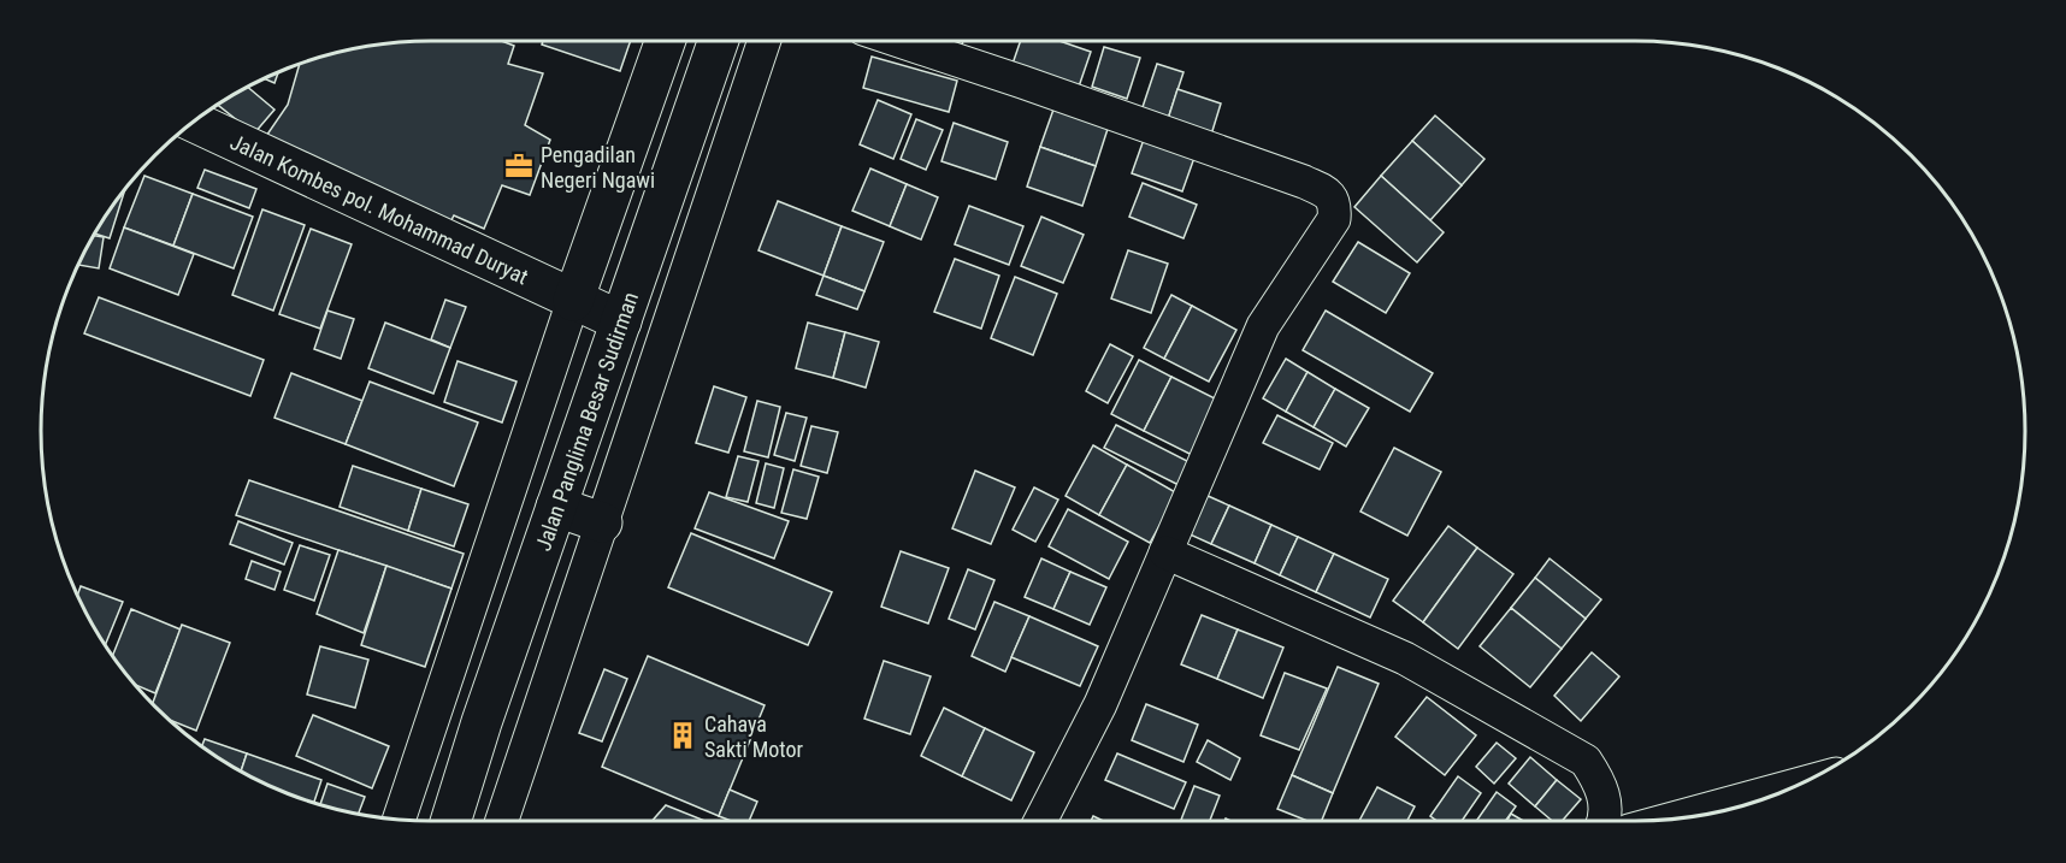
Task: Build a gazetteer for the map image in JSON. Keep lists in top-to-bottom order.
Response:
{
  "streets": {
    "main road": ["Jalan Kombes pol. Mohammad Duryat", "Jalan Panglima Besar Sudirman"]
  },
  "crossings": [
    ["Jalan Kombes pol. Mohammad Duryat", "Jalan Panglima Besar Sudirman"]
  ],
  "places": {
    "office": ["Pengadilan Negeri Ngawi"],
    "building": ["Cahaya Sakti Motor"]
  }
}
